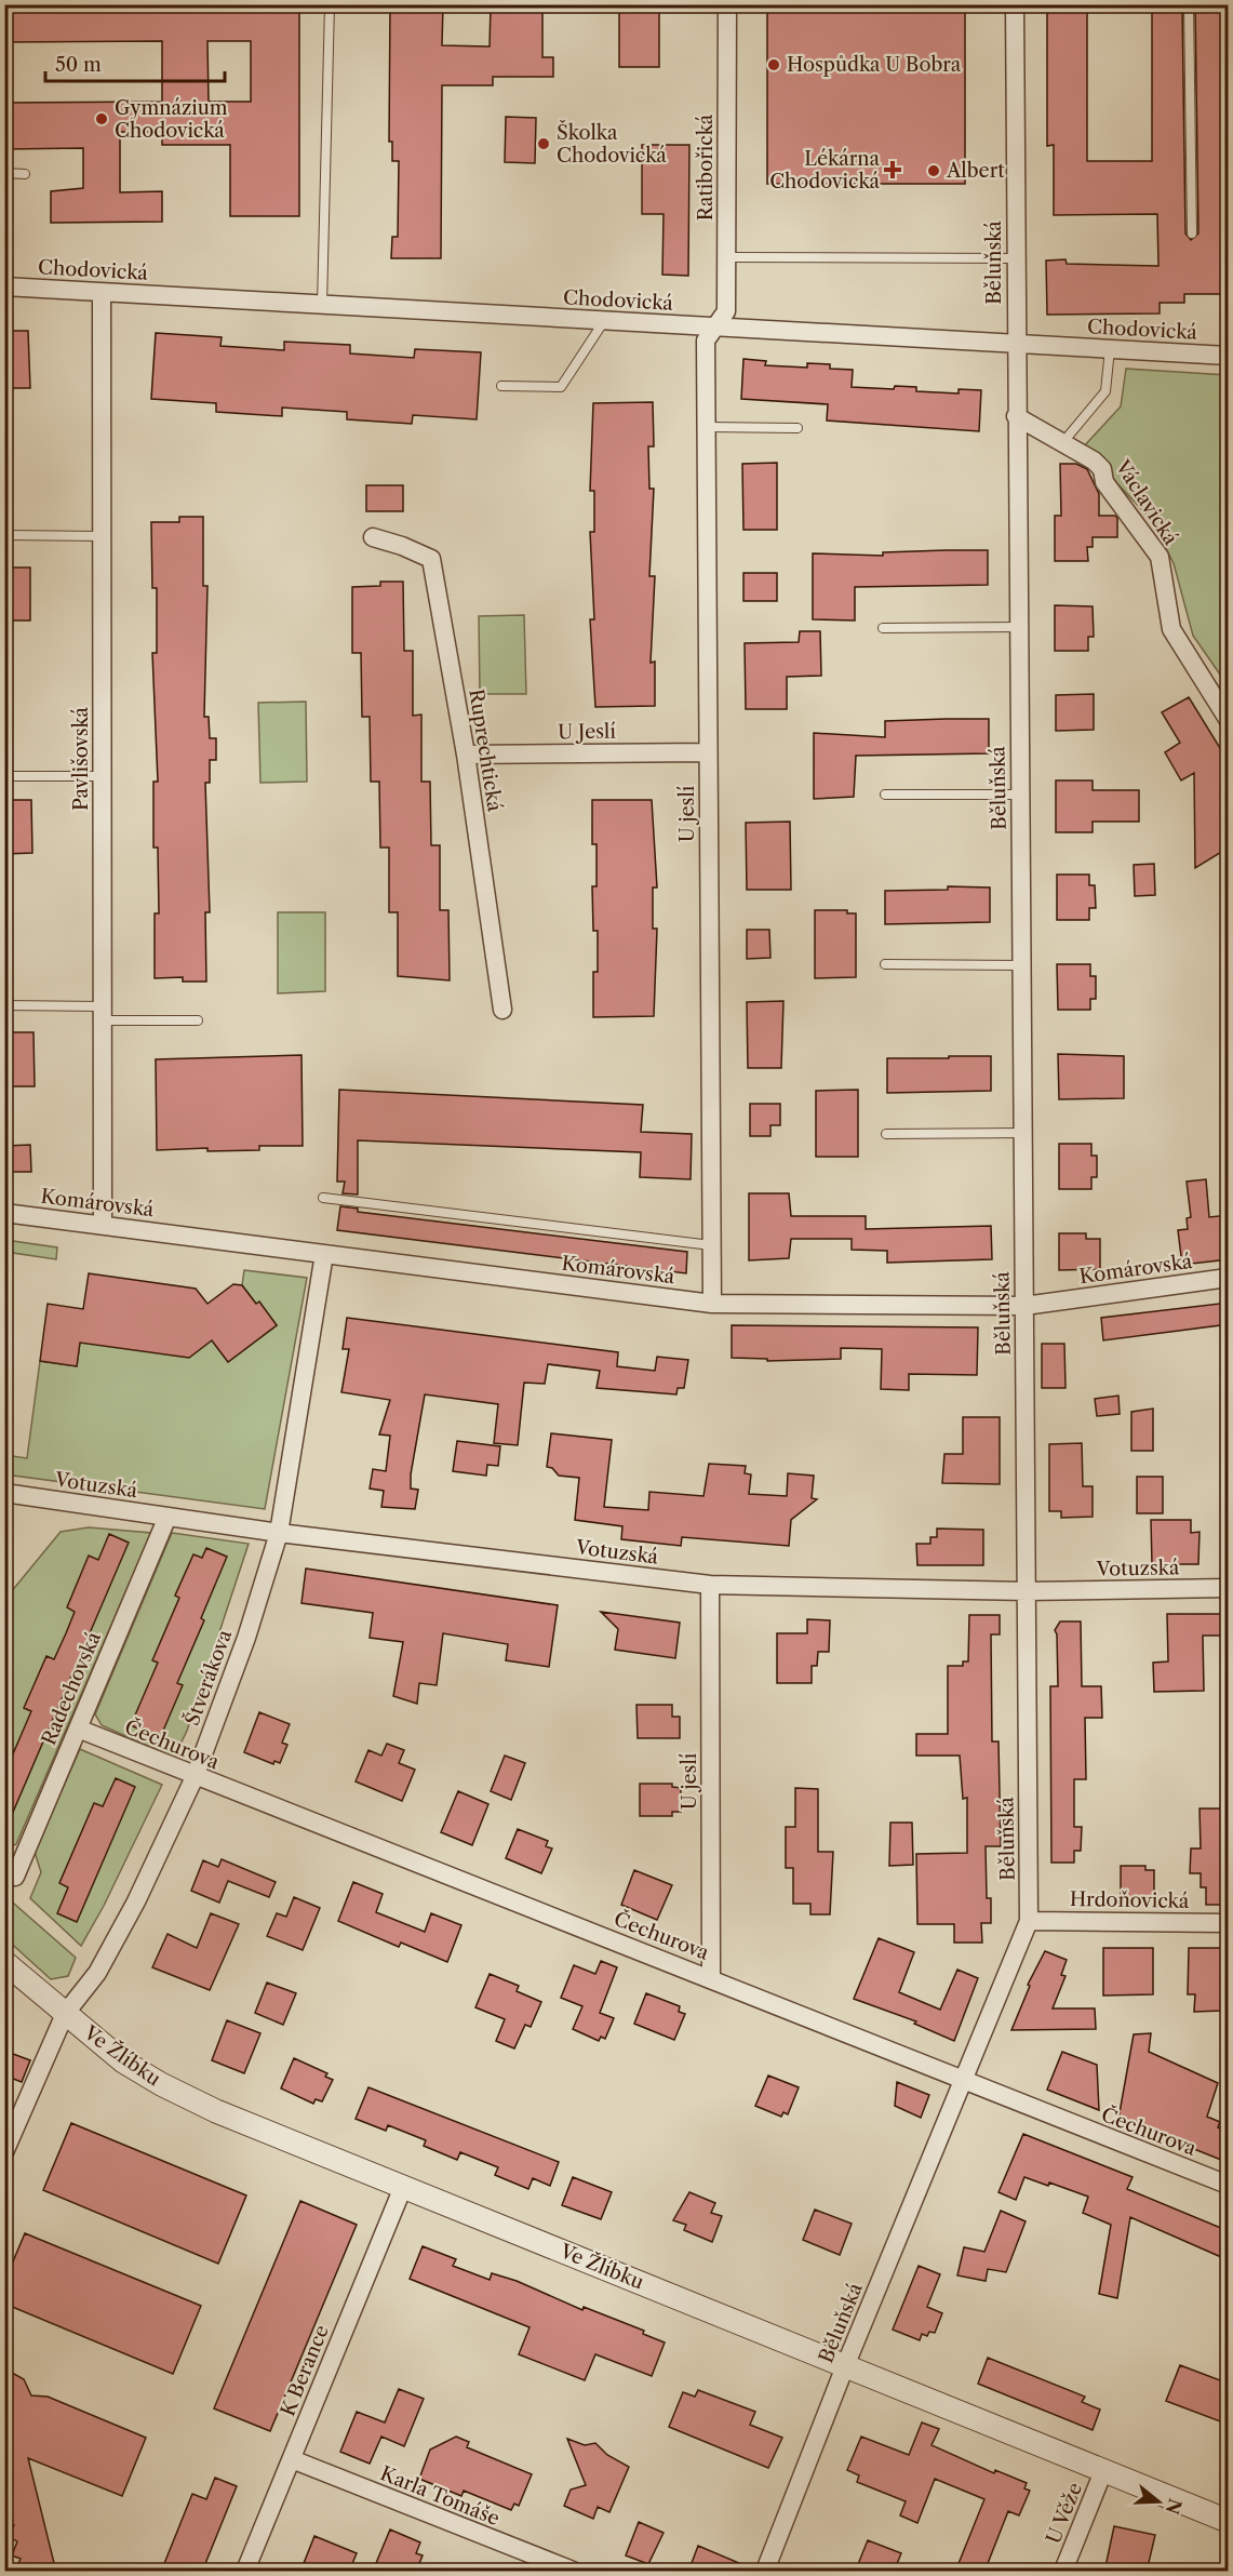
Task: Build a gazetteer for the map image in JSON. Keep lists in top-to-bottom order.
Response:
{
  "streets": {
    "street": [
      "Ratibořická",
      "Běluňská",
      "Chodovická",
      "Václavická",
      "U Jeslí",
      "Ruprechtická",
      "Pavlišovská",
      "U jeslí",
      "Komárovská",
      "Votuzská",
      "Štverákova",
      "Radechovská",
      "Čechurova",
      "Hrdoňovická",
      "Ve Žlíbku",
      "K Berance",
      "Karla Tomáše",
      "U Věže"
    ]
  },
  "crossings": [
    ["Ratibořická", "Chodovická"],
    ["Ratibořická", "U jeslí"],
    ["Běluňská", "Chodovická"],
    ["Běluňská", "Václavická"],
    ["Běluňská", "Komárovská"],
    ["Běluňská", "Votuzská"],
    ["Běluňská", "Čechurova"],
    ["Běluňská", "Hrdoňovická"],
    ["Běluňská", "Ve Žlíbku"],
    ["Chodovická", "Pavlišovská"],
    ["Chodovická", "U jeslí"],
    ["U Jeslí", "Ruprechtická"],
    ["U Jeslí", "U jeslí"],
    ["Pavlišovská", "Komárovská"],
    ["U jeslí", "Komárovská"],
    ["U jeslí", "Votuzská"],
    ["U jeslí", "Čechurova"],
    ["Komárovská", "Štverákova"],
    ["Votuzská", "Štverákova"],
    ["Votuzská", "Radechovská"],
    ["Štverákova", "Čechurova"],
    ["Štverákova", "Ve Žlíbku"],
    ["Radechovská", "Čechurova"],
    ["Ve Žlíbku", "K Berance"],
    ["Ve Žlíbku", "U Věže"],
    ["K Berance", "Karla Tomáše"]
  ],
  "places": {
    "other": [
      "Hospůdka U Bobra",
      "Gymnázium Chodovická",
      "Školka Chodovická",
      "Albert"
    ],
    "health": ["Lékárna Chodovická"]
  },
  "scale_bar": "50 m",
  "north": "right"
}
